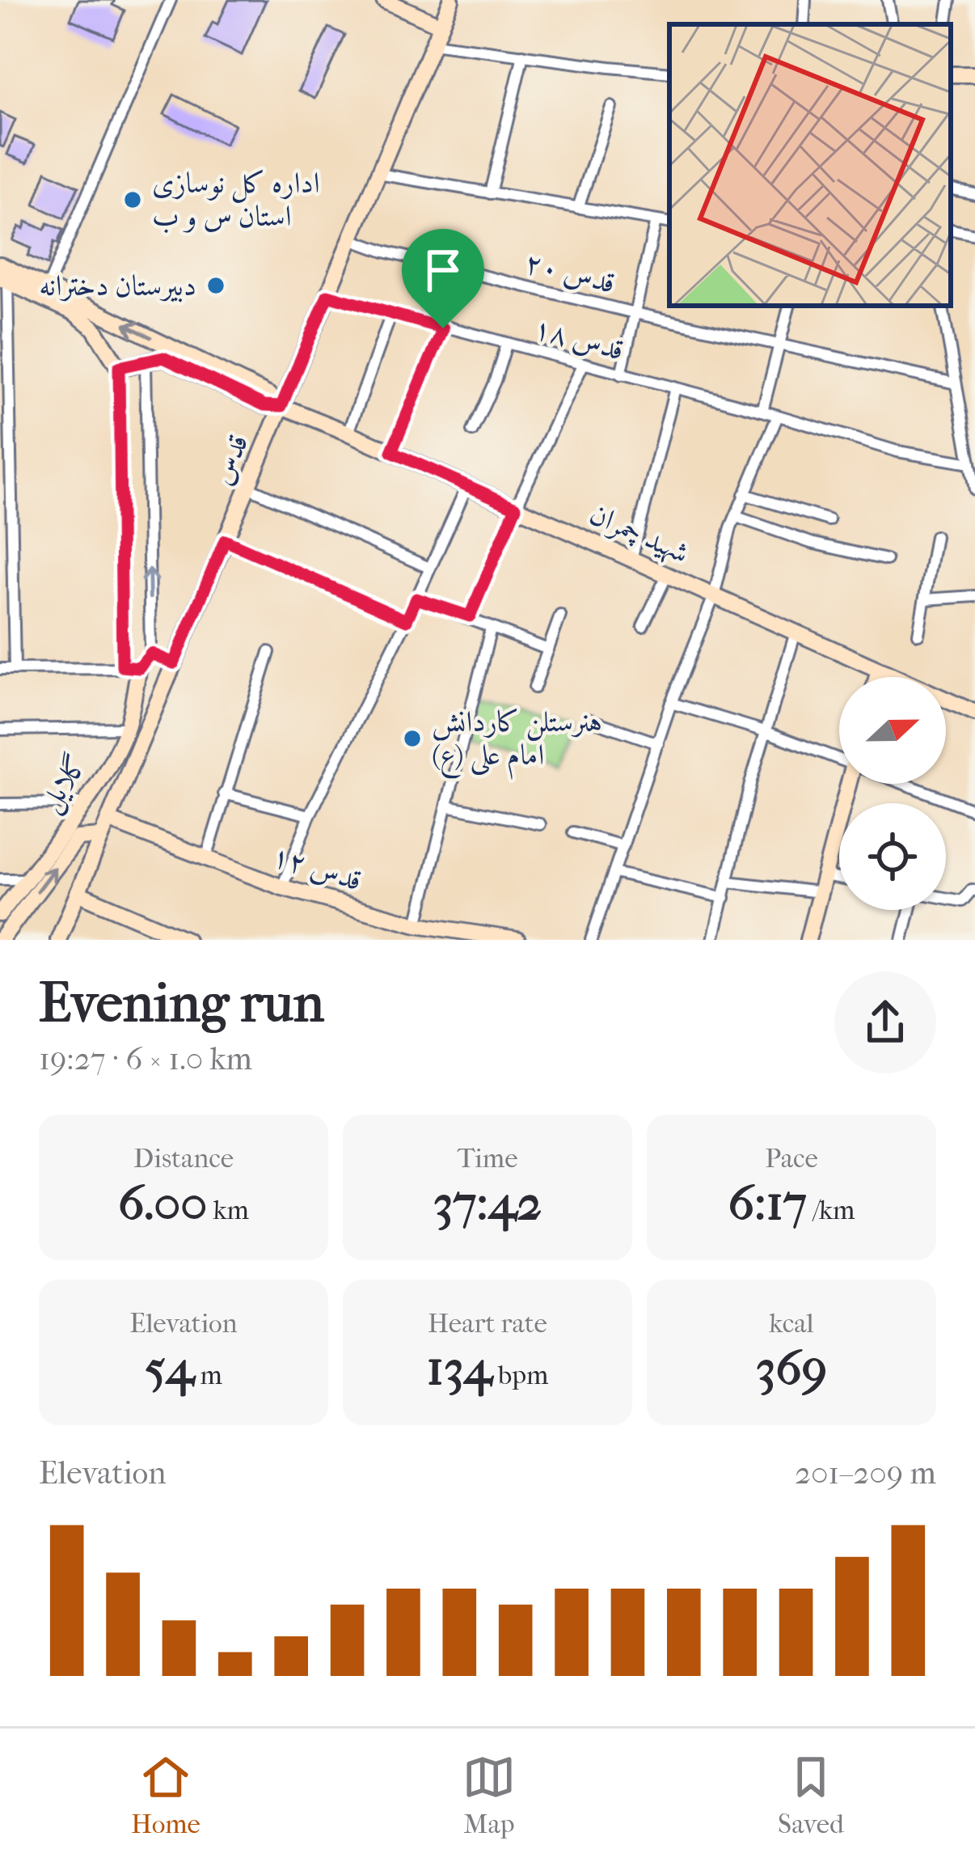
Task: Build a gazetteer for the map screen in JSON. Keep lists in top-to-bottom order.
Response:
{
  "streets": {
    "street": [
      "قدس ۲۰",
      "قدس ۱۸",
      "قدس",
      "شهید چمران",
      "گلایل",
      "قدس ۱۲"
    ]
  },
  "crossings": [
    ["قدس ۲۰", "قدس"],
    ["قدس ۱۸", "قدس"],
    ["قدس", "شهید چمران"],
    ["قدس", "گلایل"],
    ["قدس", "قدس ۱۲"]
  ],
  "places": ["اداره کل نوسازی استان س و ب", "دبیرستان دخترانه", "هنرستلن کاردانش امام علی (ع)"],
  "north": "right",
  "page": {
    "heading": ["Evening run", "19:27 · 6 × 1.0 km"],
    "stats": [
      ["Distance", "6.00 km"],
      ["Time", "37:42"],
      ["Pace", "6:17 /km"],
      ["Elevation", "54 m"],
      ["Heart rate", "134 bpm"],
      ["kcal", "369"]
    ],
    "chart": ["Elevation", "201–209 m"],
    "tabs": ["Home", "Map", "Saved"]
  }
}
